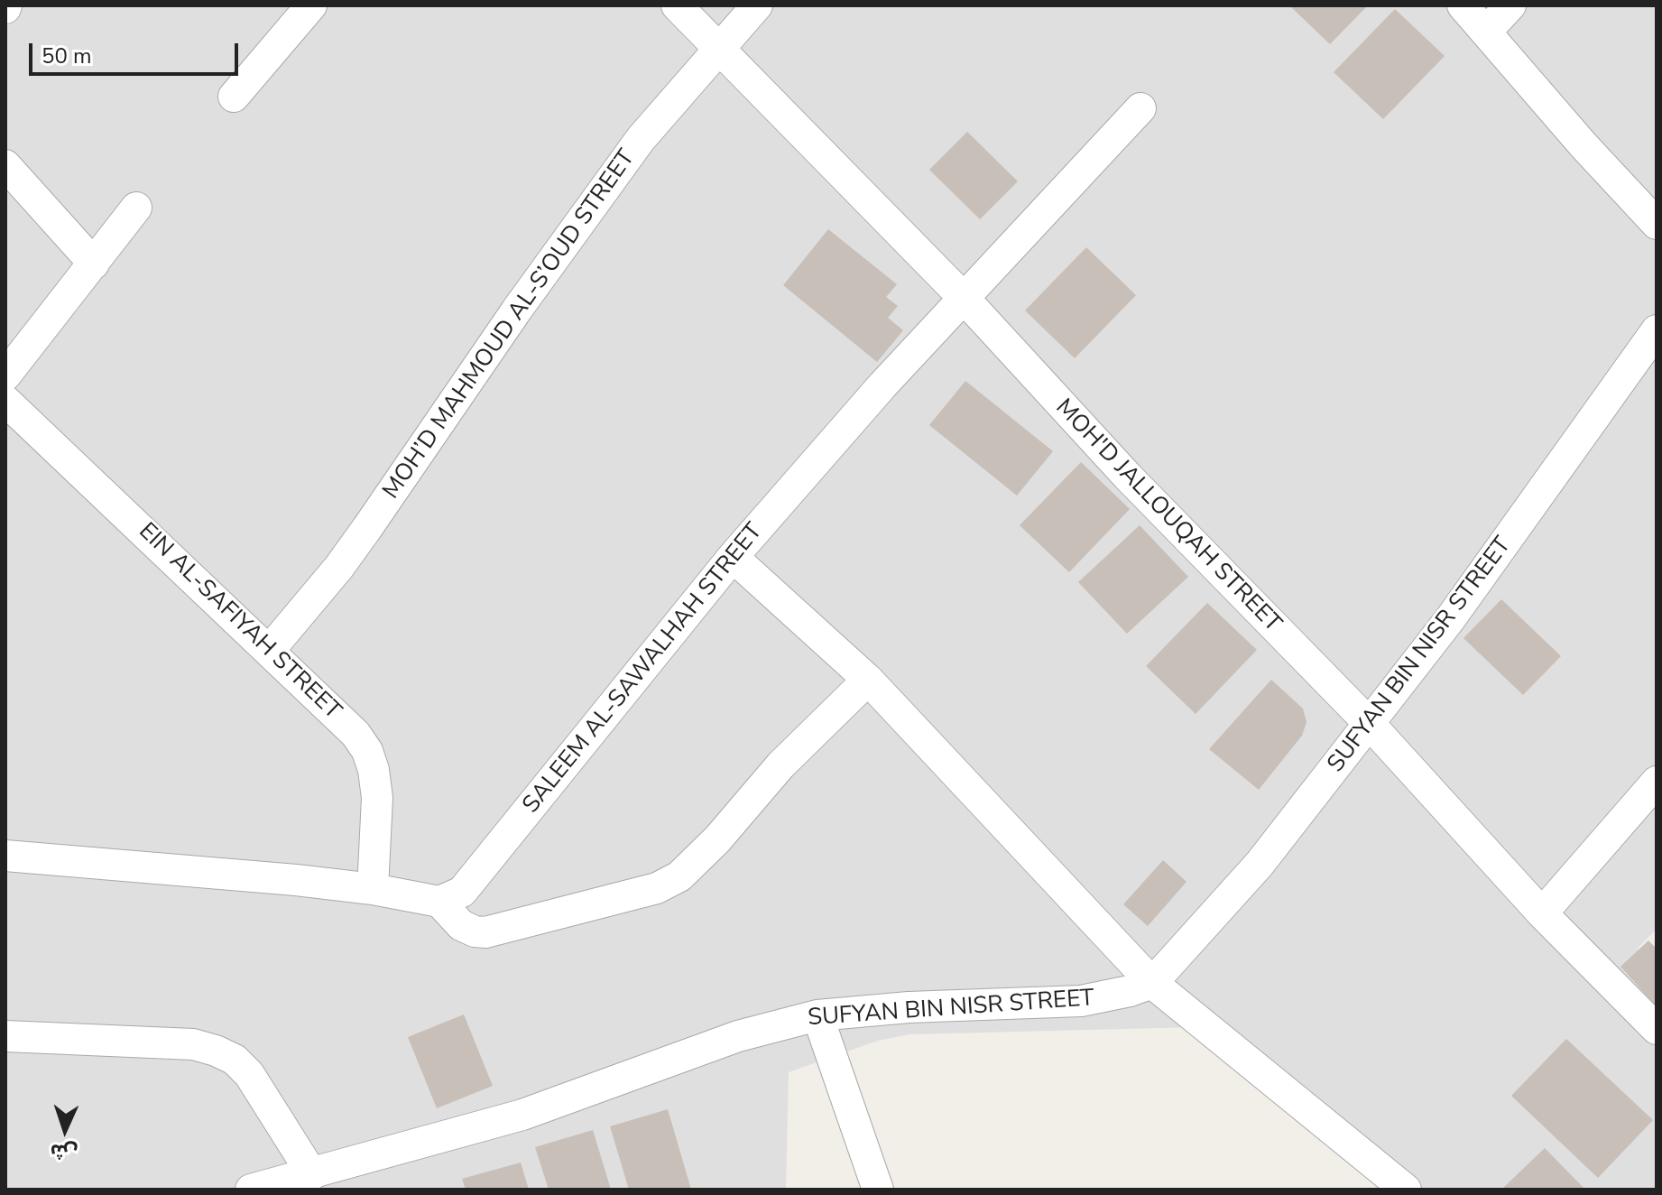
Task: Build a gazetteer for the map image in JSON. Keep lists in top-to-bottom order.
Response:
{
  "streets": {
    "street": [
      "MOH’D MAHMOUD AL-S’OUD STREET",
      "MOH'D JALLOUQAH STREET",
      "EIN AL-SAFIYAH STREET",
      "SUFYAN BIN NISR STREET",
      "SALEEM AL-SAWALHAH STREET"
    ]
  },
  "crossings": [
    ["MOH’D MAHMOUD AL-S’OUD STREET", "MOH'D JALLOUQAH STREET"],
    ["MOH’D MAHMOUD AL-S’OUD STREET", "EIN AL-SAFIYAH STREET"],
    ["MOH'D JALLOUQAH STREET", "SUFYAN BIN NISR STREET"],
    ["MOH'D JALLOUQAH STREET", "SALEEM AL-SAWALHAH STREET"]
  ],
  "scale_bar": "50 m",
  "north": "bottom"
}
